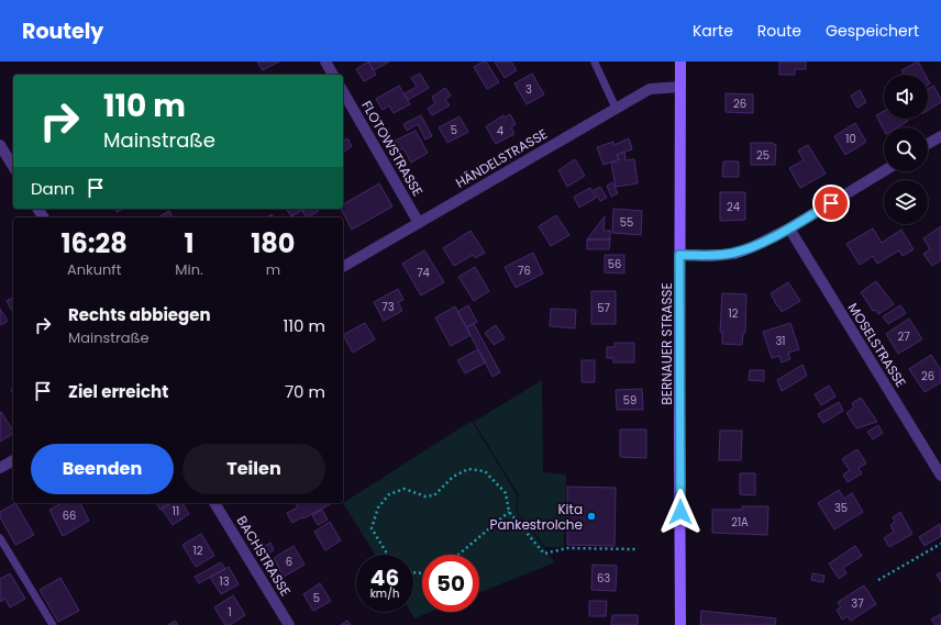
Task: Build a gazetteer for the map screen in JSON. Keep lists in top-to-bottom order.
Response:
{
  "streets": {
    "main road": ["BERNAUER STRASSE"],
    "street": [
      "FLOTOWSTRASSE",
      "HÄNDELSTRASSE",
      "MOSELSTRASSE",
      "BACHSTRASSE"
    ]
  },
  "crossings": [
    ["FLOTOWSTRASSE", "HÄNDELSTRASSE"],
    ["HÄNDELSTRASSE", "BERNAUER STRASSE"]
  ],
  "places": ["Kita Pankestrolche"],
  "house_numbers": [
    "3",
    "26",
    "5",
    "4",
    "10",
    "25",
    "24",
    "55",
    "56",
    "76",
    "74",
    "73",
    "57",
    "12",
    "27",
    "31",
    "26",
    "59",
    "35",
    "11",
    "66",
    "21A",
    "12",
    "6",
    "63",
    "13",
    "5",
    "37",
    "1"
  ],
  "page": {
    "header": "Routely",
    "nav": ["Karte", "Route", "Gespeichert"],
    "turn": ["110 m", "Mainstraße"],
    "then": "Dann",
    "eta": [
      "16:28",
      "Ankunft",
      "1",
      "Min.",
      "180",
      "m"
    ],
    "list": [
      {
        "name": "Rechts abbiegen",
        "note": "Mainstraße",
        "value": "110 m"
      },
      {
        "name": "Ziel erreicht",
        "value": "70 m"
      }
    ],
    "buttons": ["Beenden", "Teilen"],
    "speed": "46 km/h",
    "limit": "50"
  }
}
